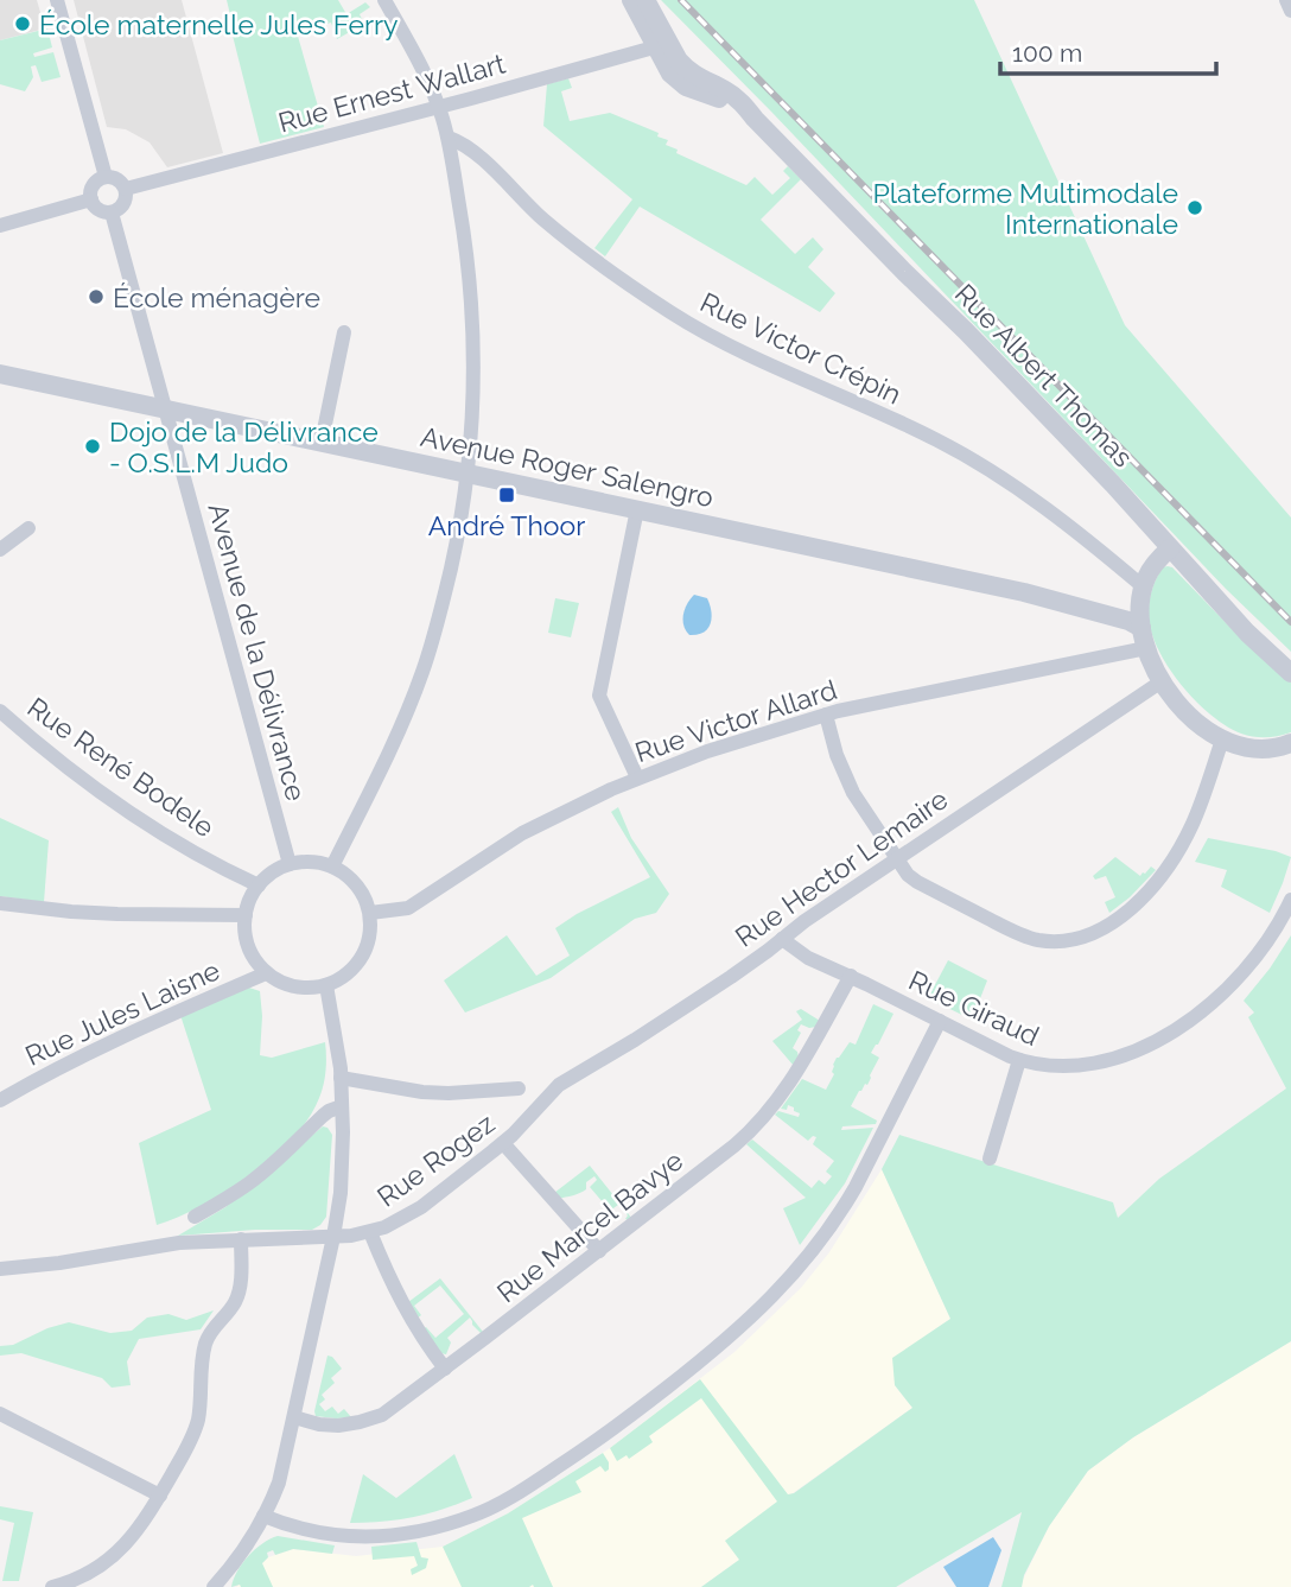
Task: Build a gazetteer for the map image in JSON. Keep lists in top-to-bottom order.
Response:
{
  "streets": {
    "street": [
      "Rue Ernest Wallart",
      "Rue Victor Crépin",
      "Rue Albert Thomas",
      "Avenue Roger Salengro",
      "Avenue de la Délivrance",
      "Rue Victor Allard",
      "Rue René Bodele",
      "Rue Hector Lemaire",
      "Rue Giraud",
      "Rue Jules Laisne",
      "Rue Rogez",
      "Rue Marcel Bavye"
    ]
  },
  "crossings": [
    ["Rue Ernest Wallart", "Rue Albert Thomas"],
    ["Rue Ernest Wallart", "Avenue de la Délivrance"],
    ["Rue Victor Crépin", "Avenue Roger Salengro"],
    ["Avenue Roger Salengro", "Avenue de la Délivrance"],
    ["Avenue de la Délivrance", "Rue Victor Allard"],
    ["Avenue de la Délivrance", "Rue René Bodele"],
    ["Avenue de la Délivrance", "Rue Jules Laisne"],
    ["Rue Victor Allard", "Rue René Bodele"],
    ["Rue Victor Allard", "Rue Jules Laisne"],
    ["Rue René Bodele", "Rue Jules Laisne"],
    ["Rue Hector Lemaire", "Rue Giraud"],
    ["Rue Hector Lemaire", "Rue Rogez"],
    ["Rue Giraud", "Rue Marcel Bavye"]
  ],
  "places": {
    "other": [
      "École maternelle Jules Ferry",
      "Plateforme Multimodale Internationale",
      "École ménagère",
      "Dojo de la Délivrance - O.S.L.M Judo"
    ],
    "transit": ["André Thoor"]
  },
  "scale_bar": "100 m"
}
